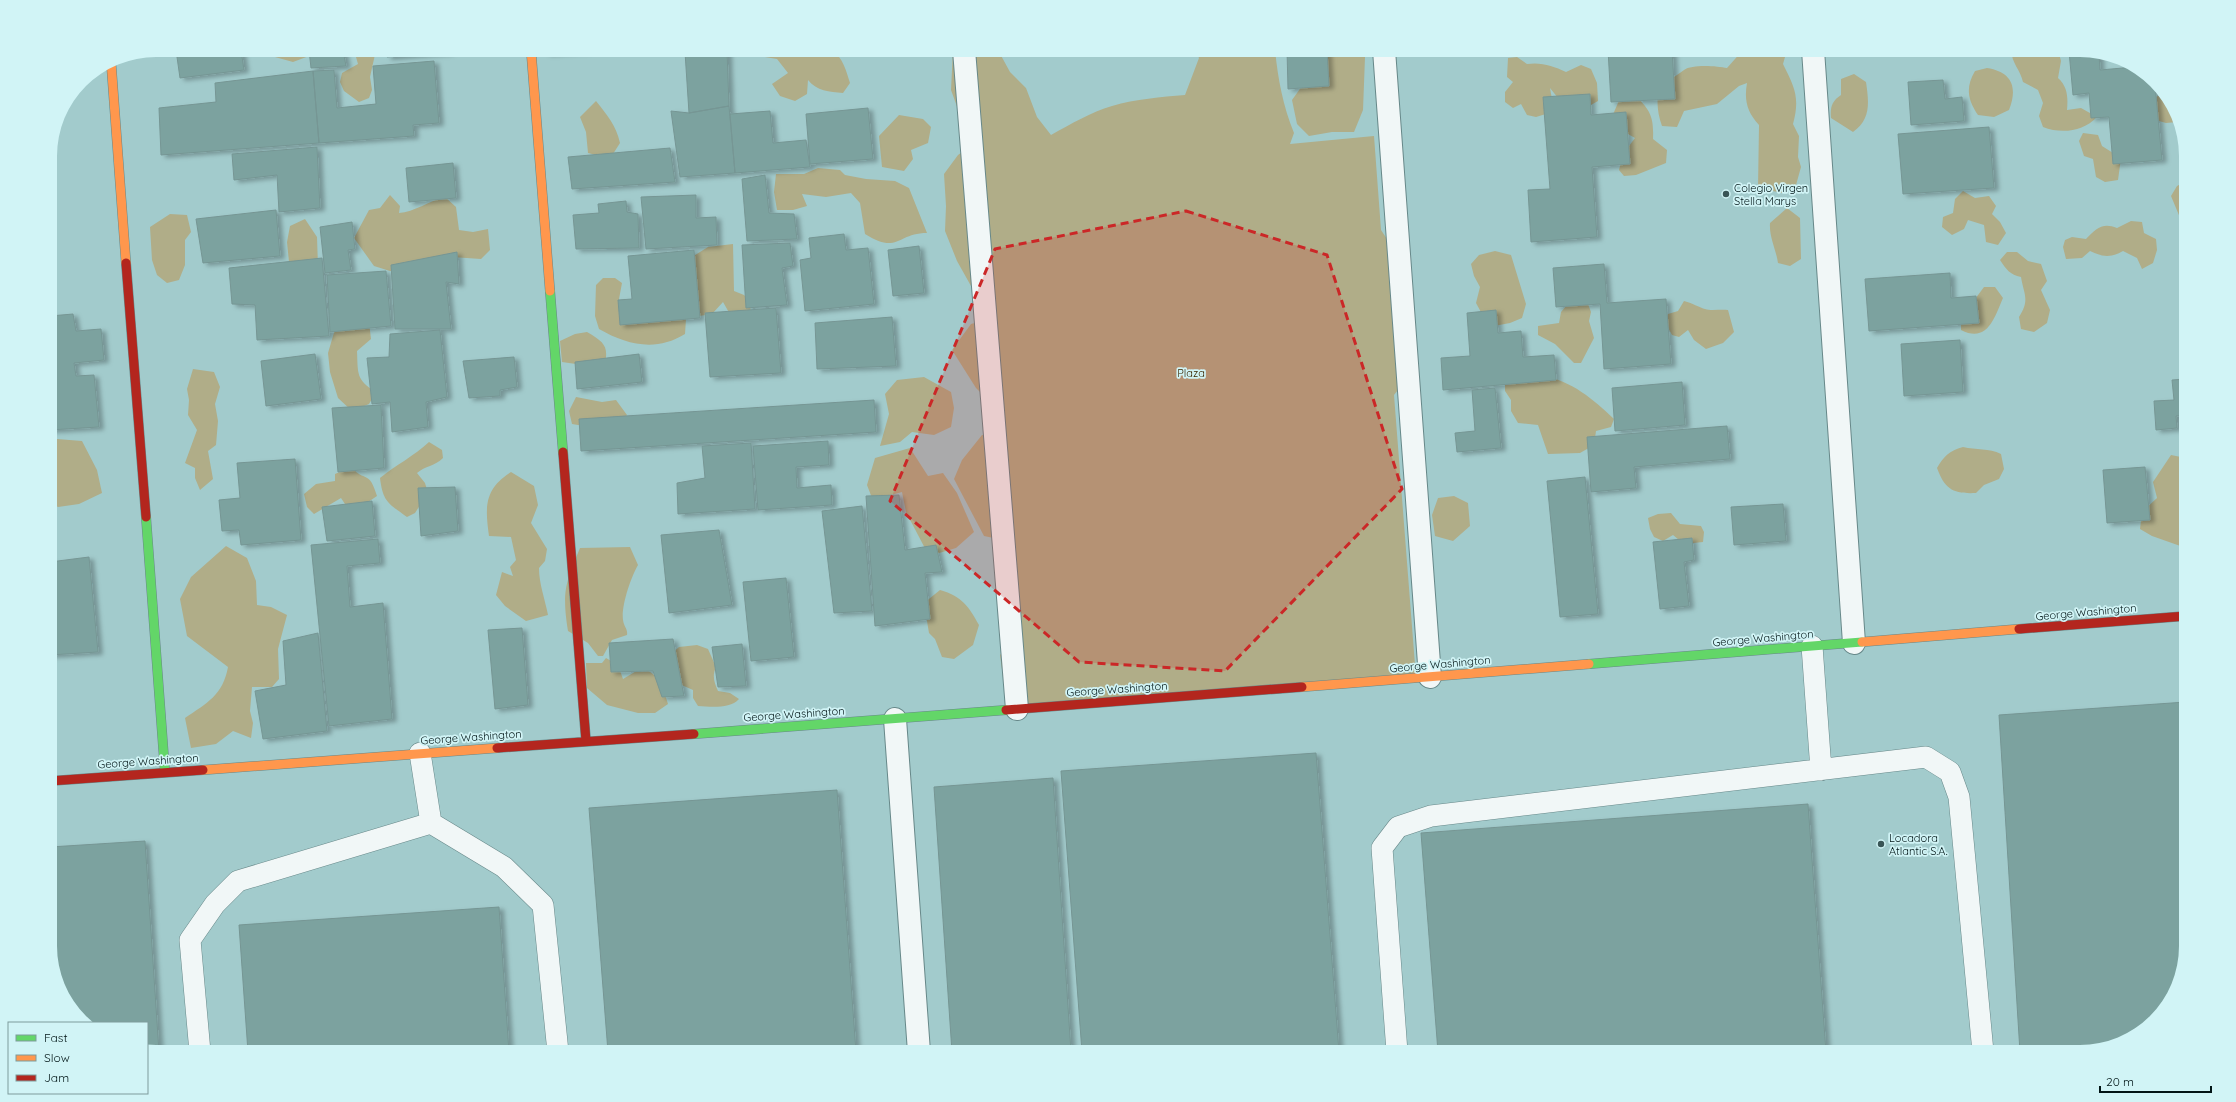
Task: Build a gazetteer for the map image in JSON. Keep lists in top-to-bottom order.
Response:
{
  "streets": {
    "street": ["George Washington"]
  },
  "parks": ["Plaza"],
  "places": ["Colegio Virgen Stella Marys", "Locadora Atlantic S.A."],
  "legend": ["Fast", "Slow", "Jam"],
  "scale_bar": "20 m"
}
